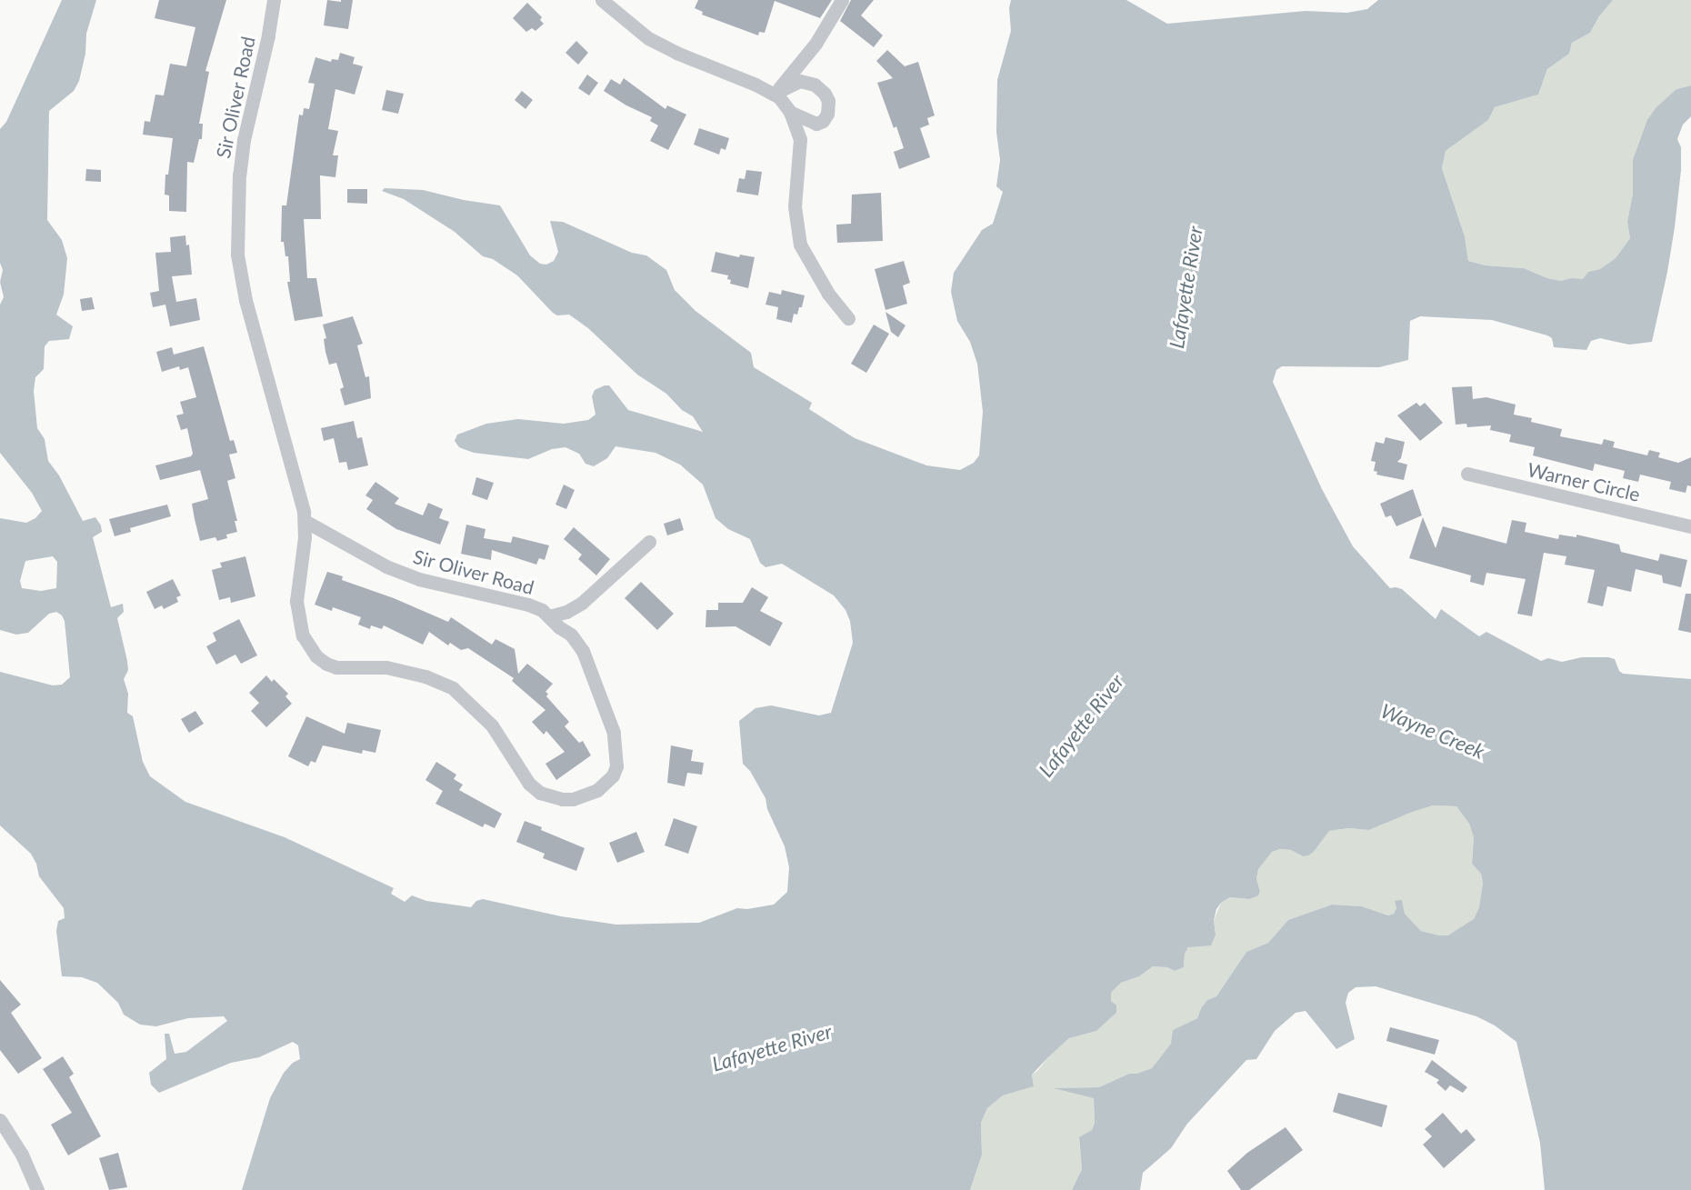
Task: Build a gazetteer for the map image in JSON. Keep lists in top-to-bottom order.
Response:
{
  "streets": {
    "street": ["Sir Oliver Road", "Warner Circle"]
  },
  "water": ["Lafayette River", "Wayne Creek"]
}
